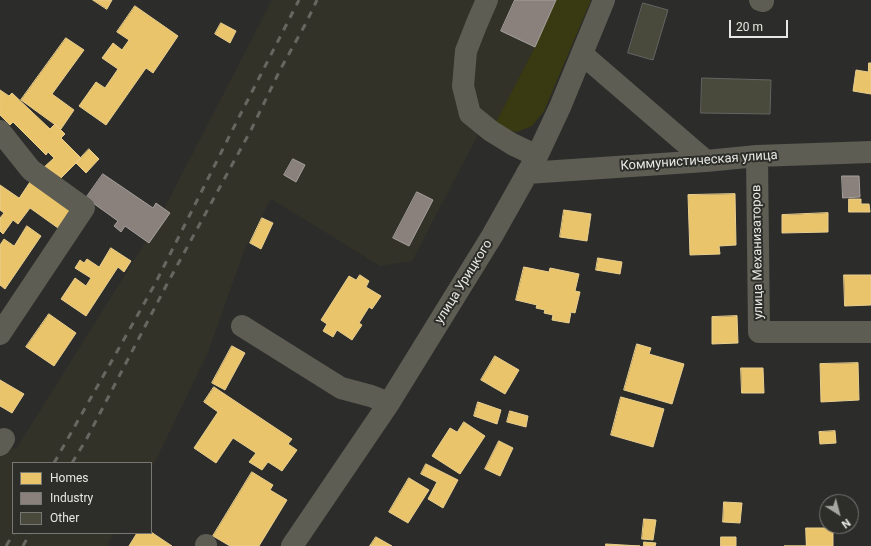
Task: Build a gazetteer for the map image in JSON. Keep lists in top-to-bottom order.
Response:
{
  "streets": {
    "street": ["Коммунистическая улица", "улица Механизаторов", "улица Урицкого"]
  },
  "crossings": [
    ["Коммунистическая улица", "улица Механизаторов"],
    ["Коммунистическая улица", "улица Урицкого"]
  ],
  "legend": ["Homes", "Industry", "Other"],
  "scale_bar": "20 m",
  "north": "bottom right"
}
